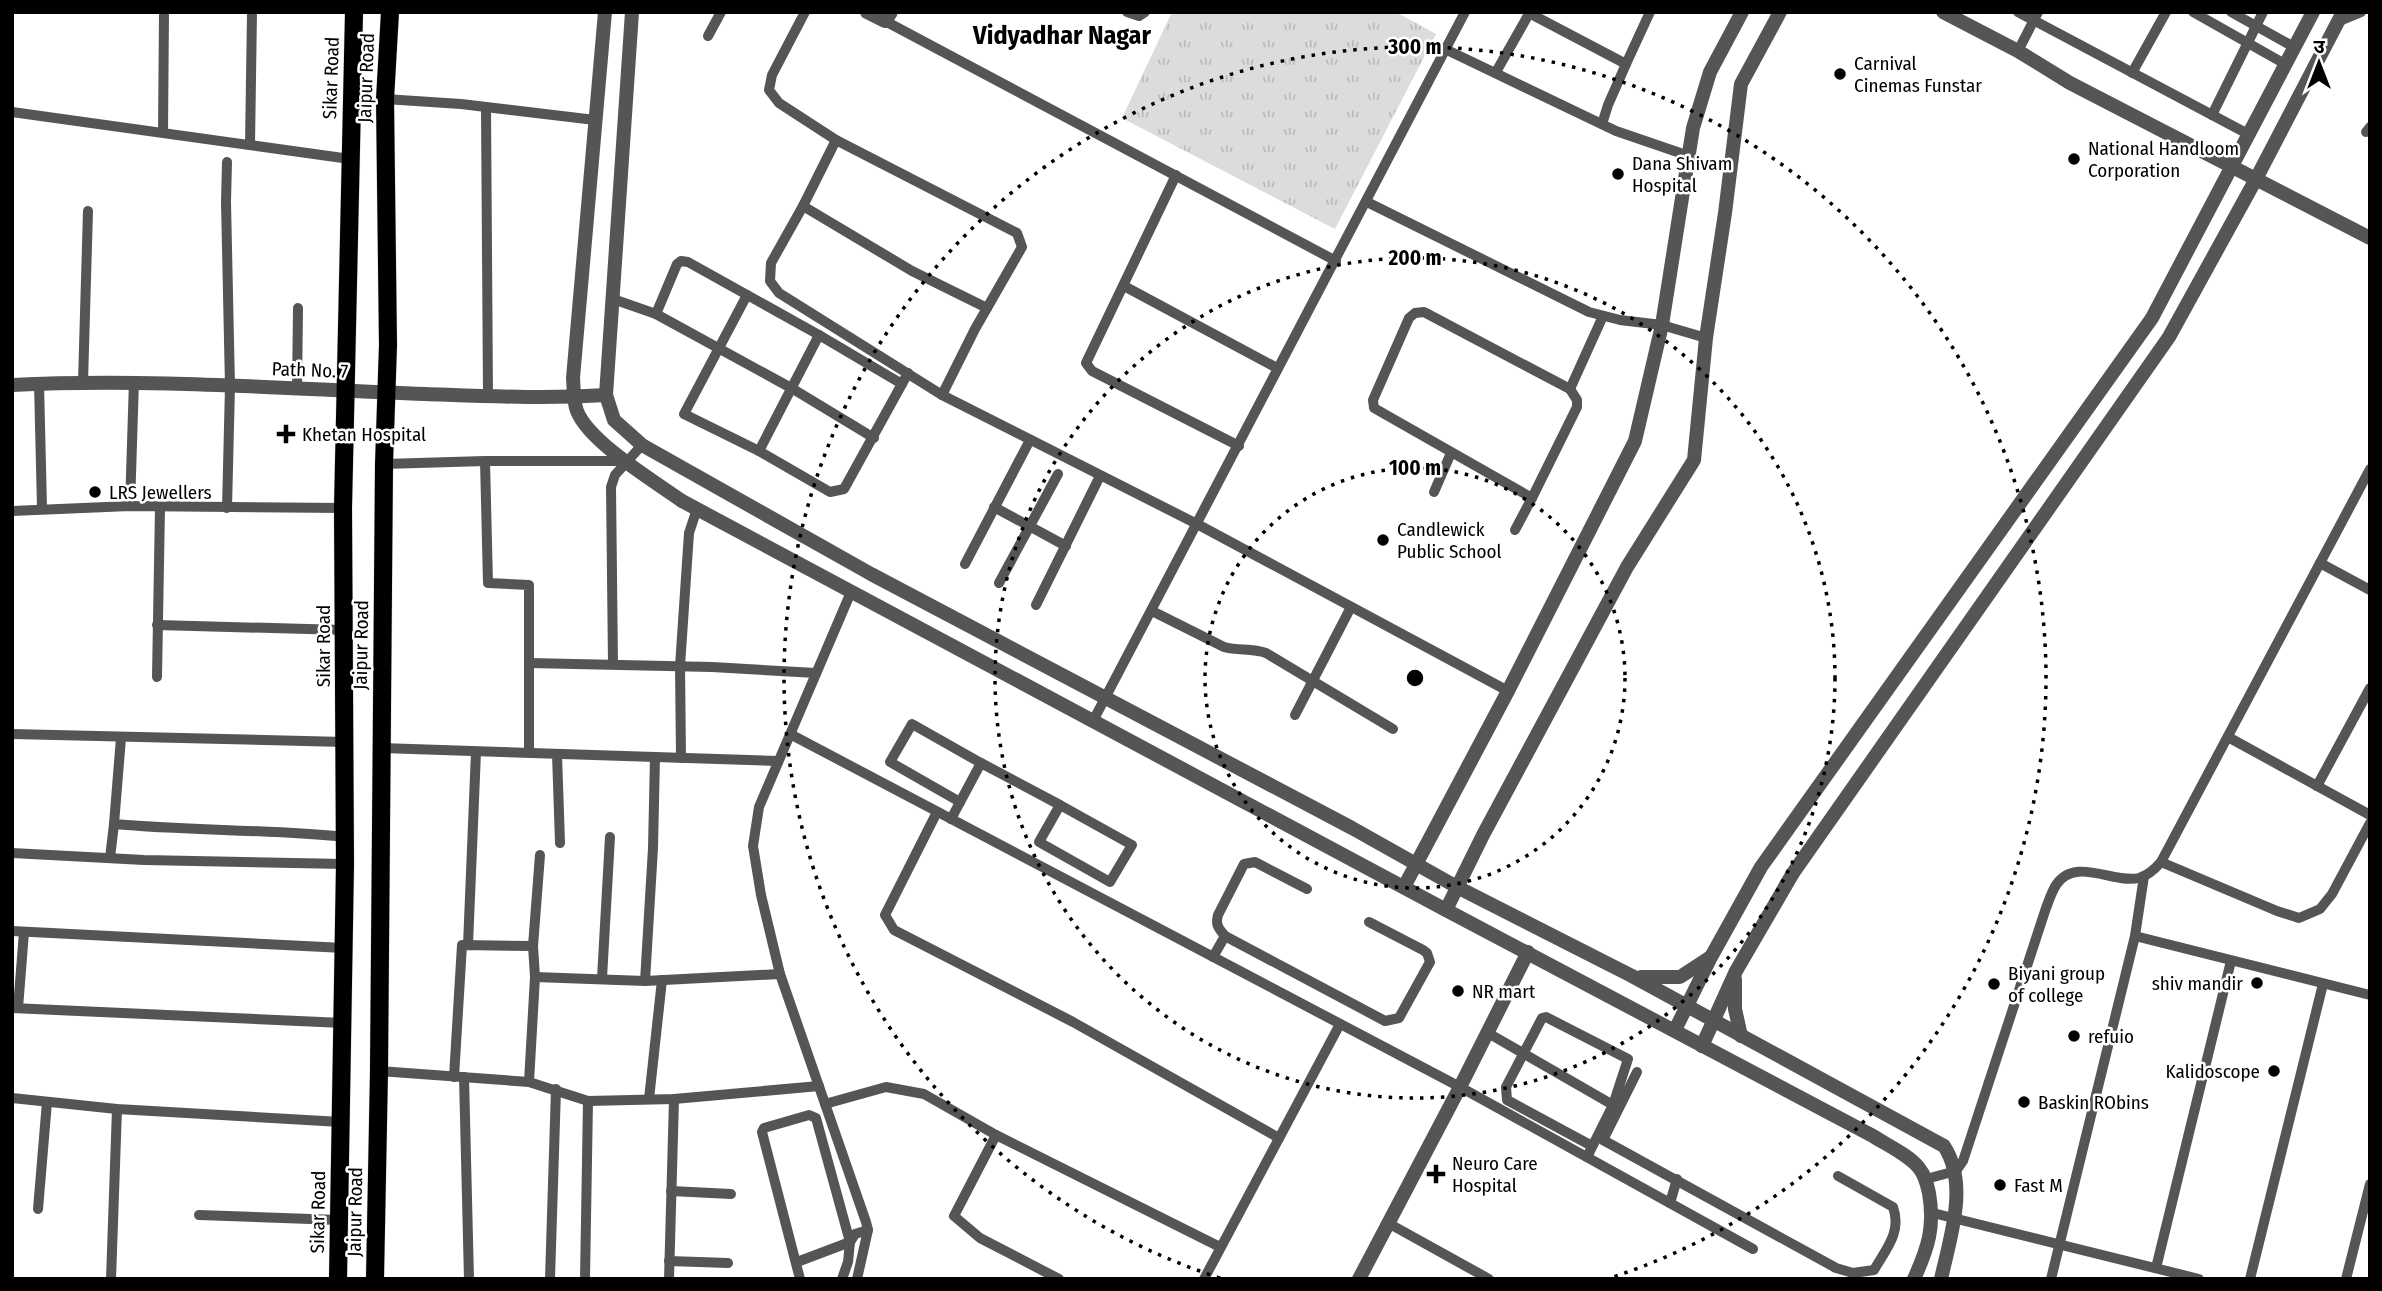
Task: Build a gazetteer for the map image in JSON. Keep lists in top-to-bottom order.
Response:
{
  "streets": {
    "main road": ["Sikar Road", "Jaipur Road"],
    "street": ["Path No. 7"]
  },
  "crossings": [
    ["Sikar Road", "Path No. 7"],
    ["Jaipur Road", "Path No. 7"]
  ],
  "districts": ["Vidyadhar Nagar"],
  "places": {
    "other": [
      "Carnival Cinemas Funstar",
      "National Handloom Corporation",
      "Dana Shivam Hospital",
      "LRS Jewellers",
      "Candlewick Public School",
      "shiv mandir",
      "Biyani group of college",
      "NR mart",
      "refuio",
      "Kalidoscope",
      "Baskin RObins",
      "Fast M"
    ],
    "health": ["Khetan Hospital", "Neuro Care Hospital"]
  },
  "north": "top",
  "rings": ["300 m", "200 m", "100 m"]
}
